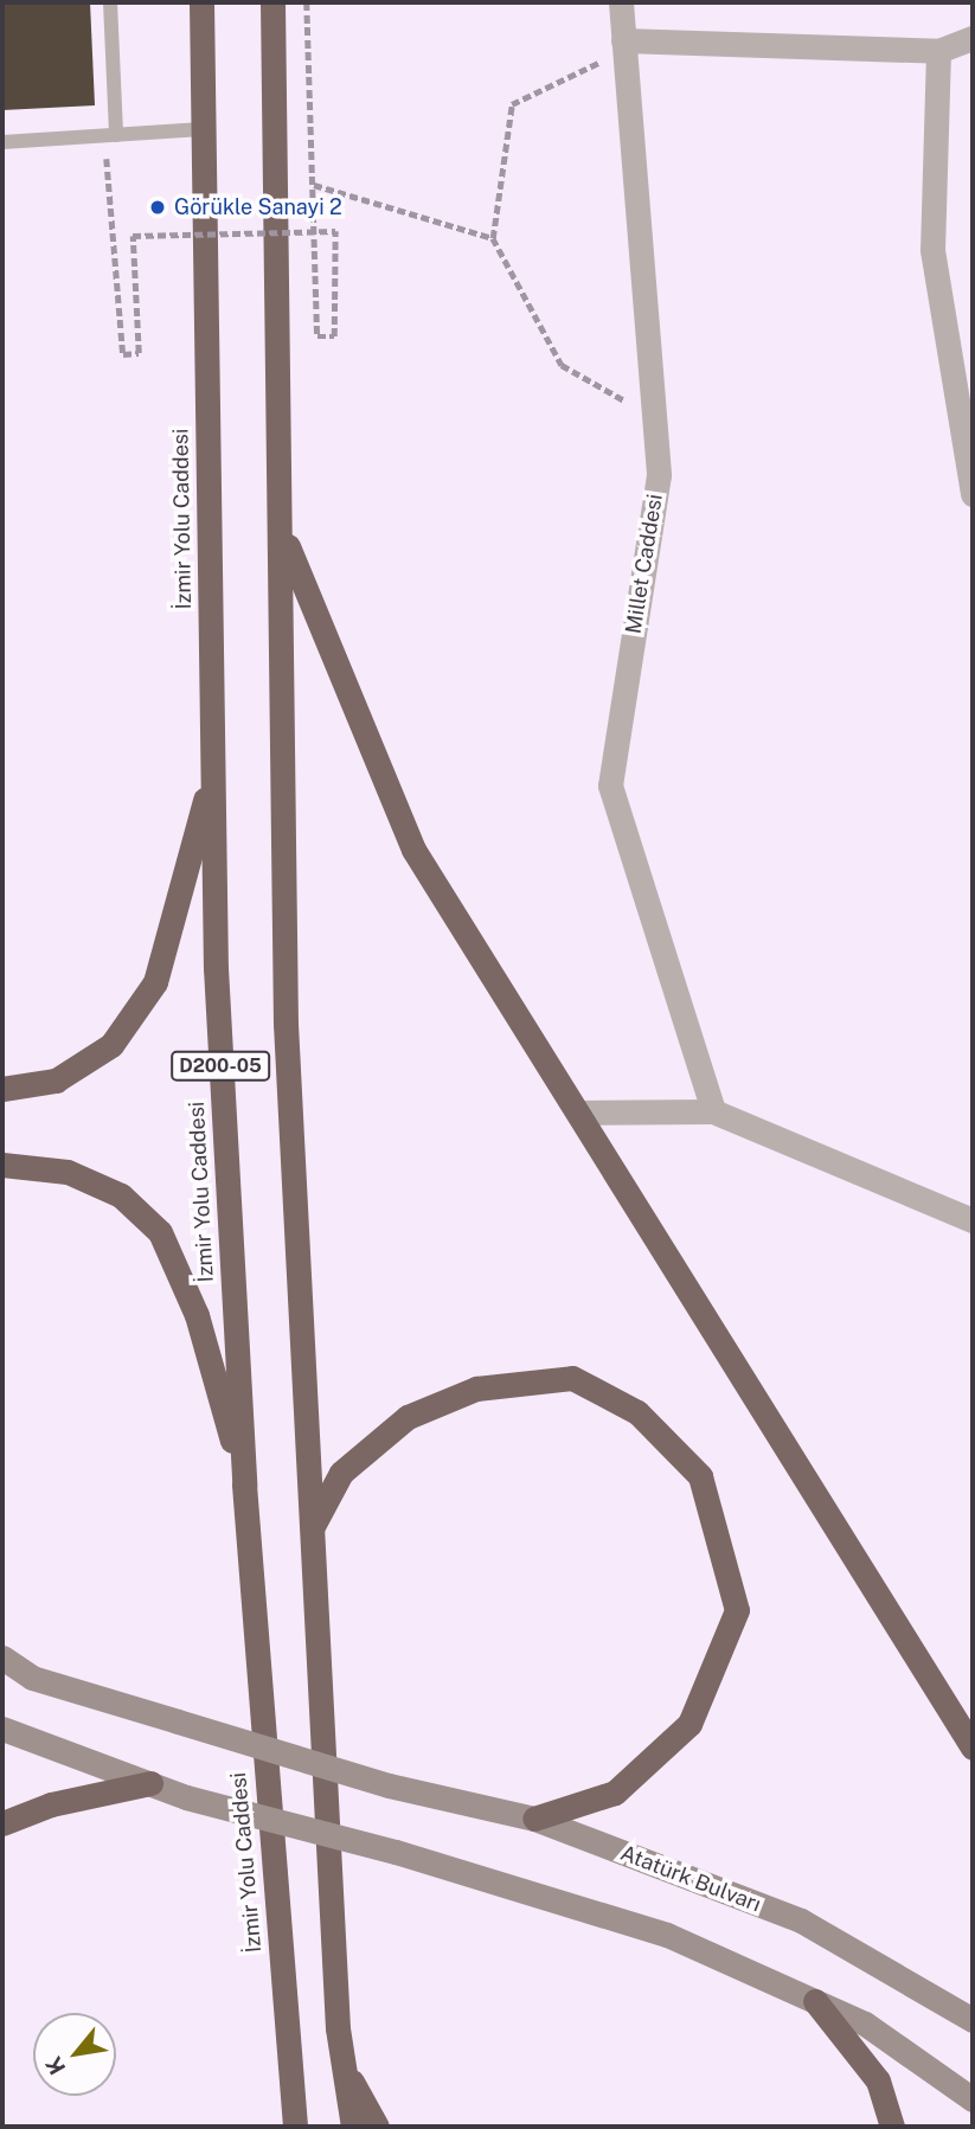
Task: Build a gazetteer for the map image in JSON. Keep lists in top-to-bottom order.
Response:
{
  "streets": {
    "highway": ["İzmir Yolu Caddesi", "D200-05"],
    "main road": ["Atatürk Bulvarı"],
    "street": ["Millet Caddesi"]
  },
  "places": ["Görükle Sanayi 2"],
  "north": "bottom left"
}
